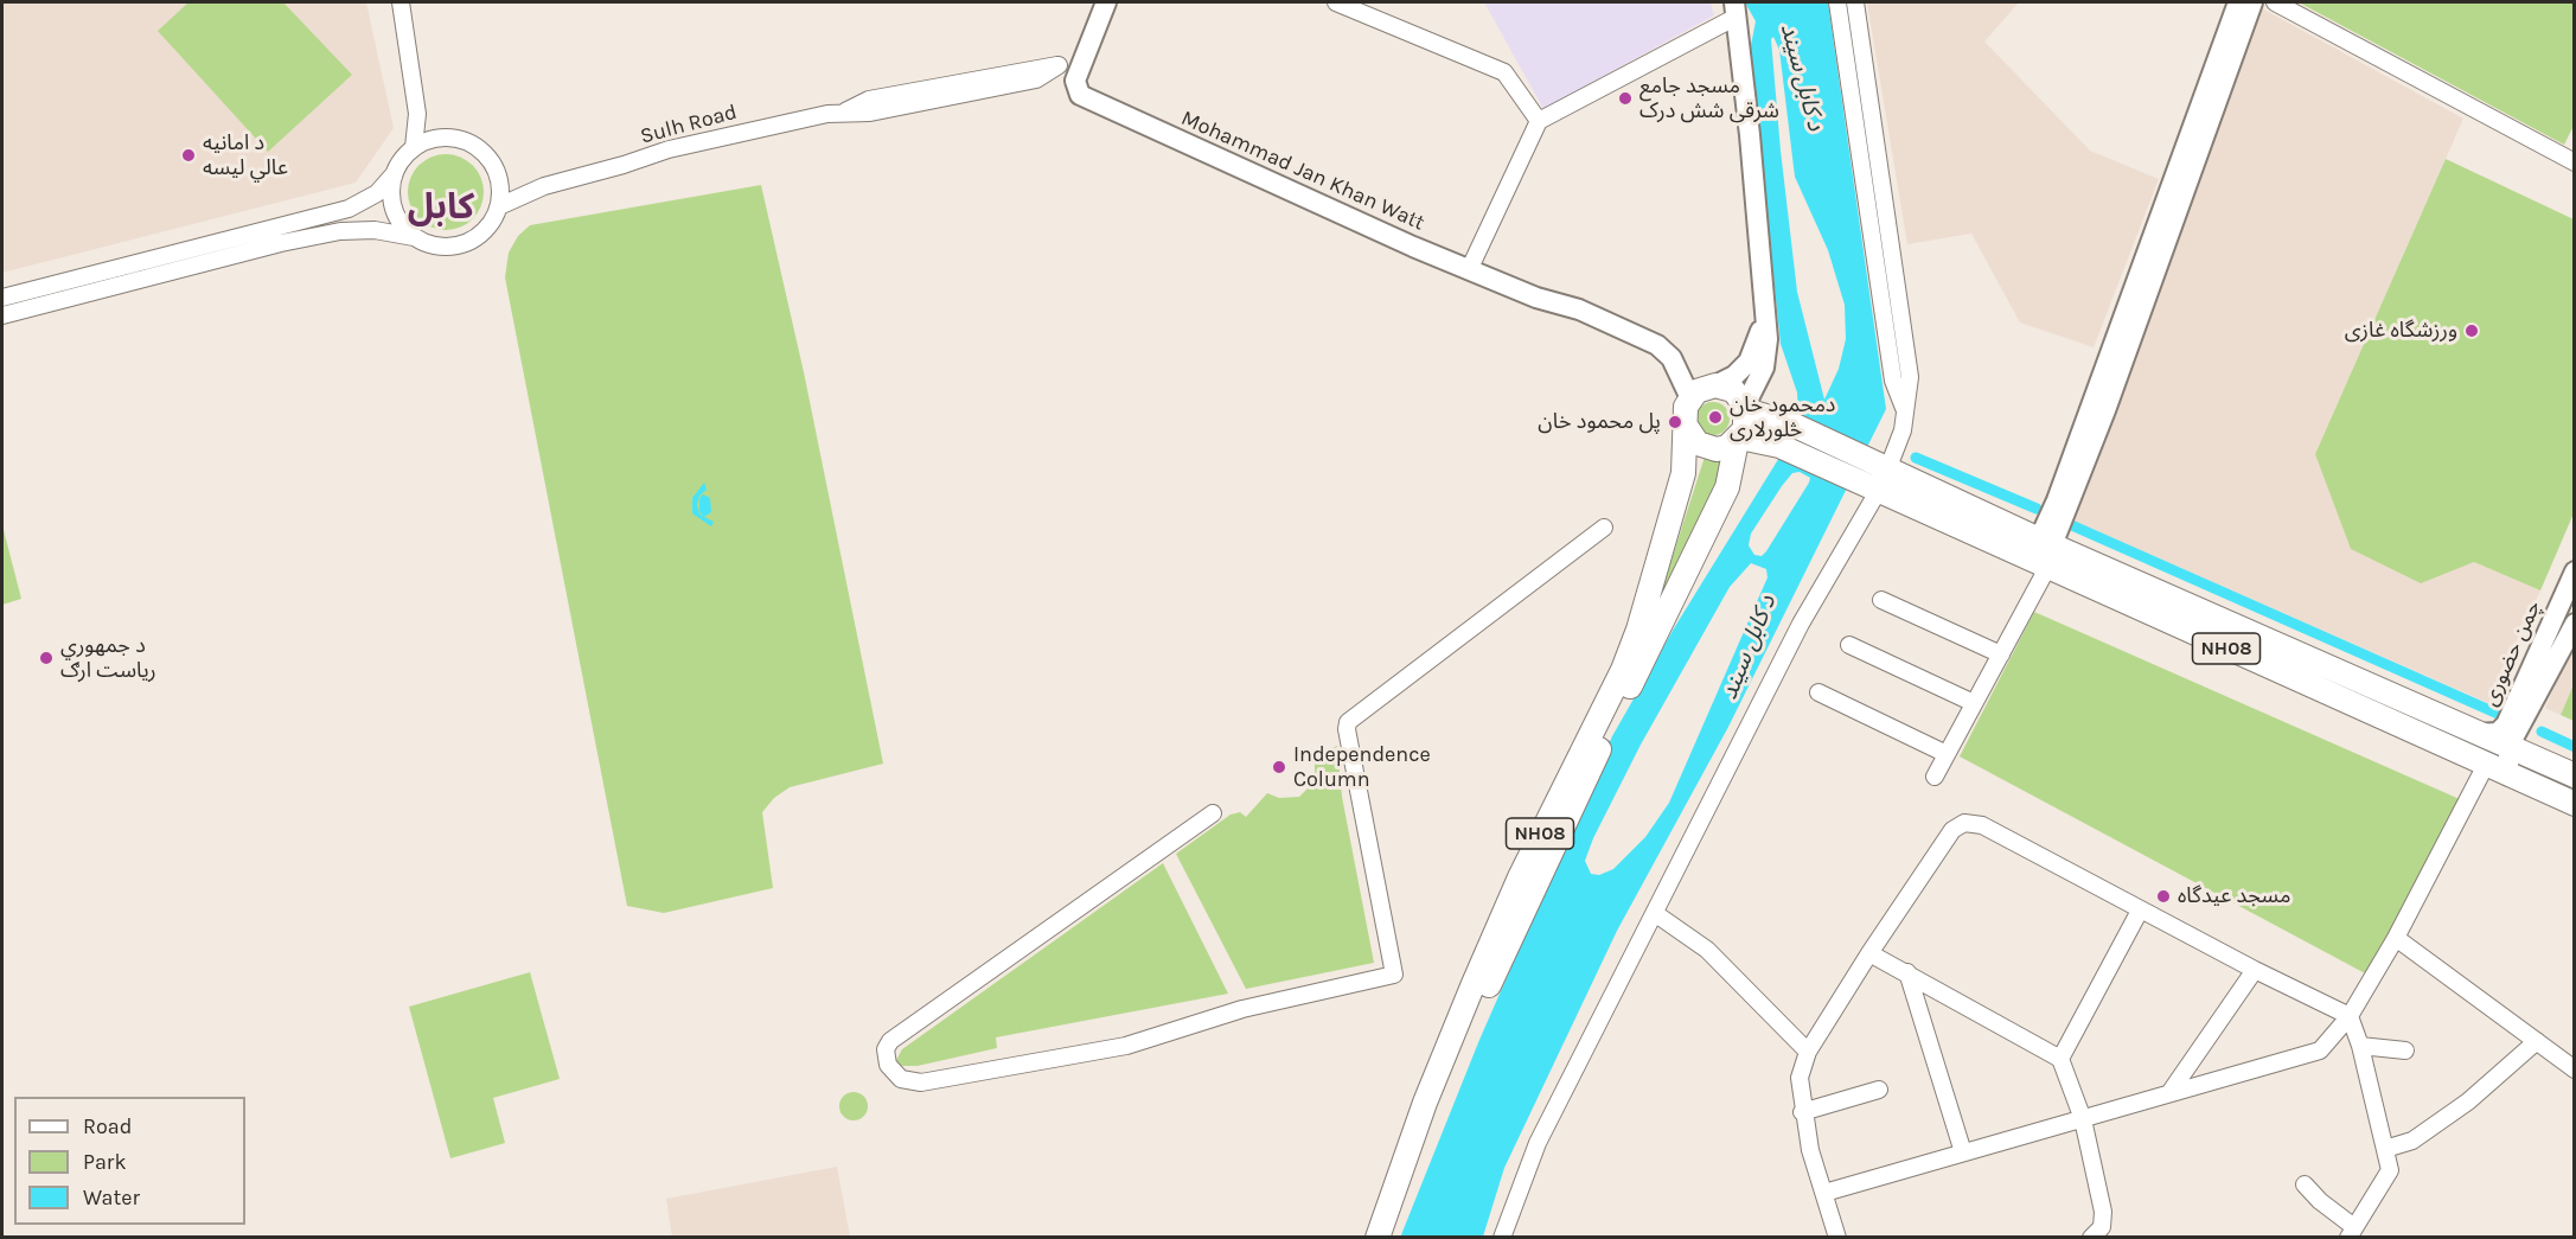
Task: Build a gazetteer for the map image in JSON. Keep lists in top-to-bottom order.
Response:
{
  "streets": {
    "highway": ["NH08"],
    "main road": ["Mohammad Jan Khan Watt", "چمن حضوری"],
    "street": ["Sulh Road"]
  },
  "crossings": [
    ["Sulh Road", "Mohammad Jan Khan Watt"],
    ["Mohammad Jan Khan Watt", "NH08"],
    ["NH08", "چمن حضوری"]
  ],
  "districts": ["کابل"],
  "water": ["د کابل سيند"],
  "places": [
    "مسجد جامع شرقی شش درک",
    "د امانیه عالي لیسه",
    "ورزشگاه غازی",
    "دمحمود خان څلورلاری",
    "پل محمود خان",
    "د جمهوري ریاست ارګ",
    "Independence Column",
    "مسجد عیدگاه"
  ],
  "legend": ["Road", "Park", "Water"]
}
